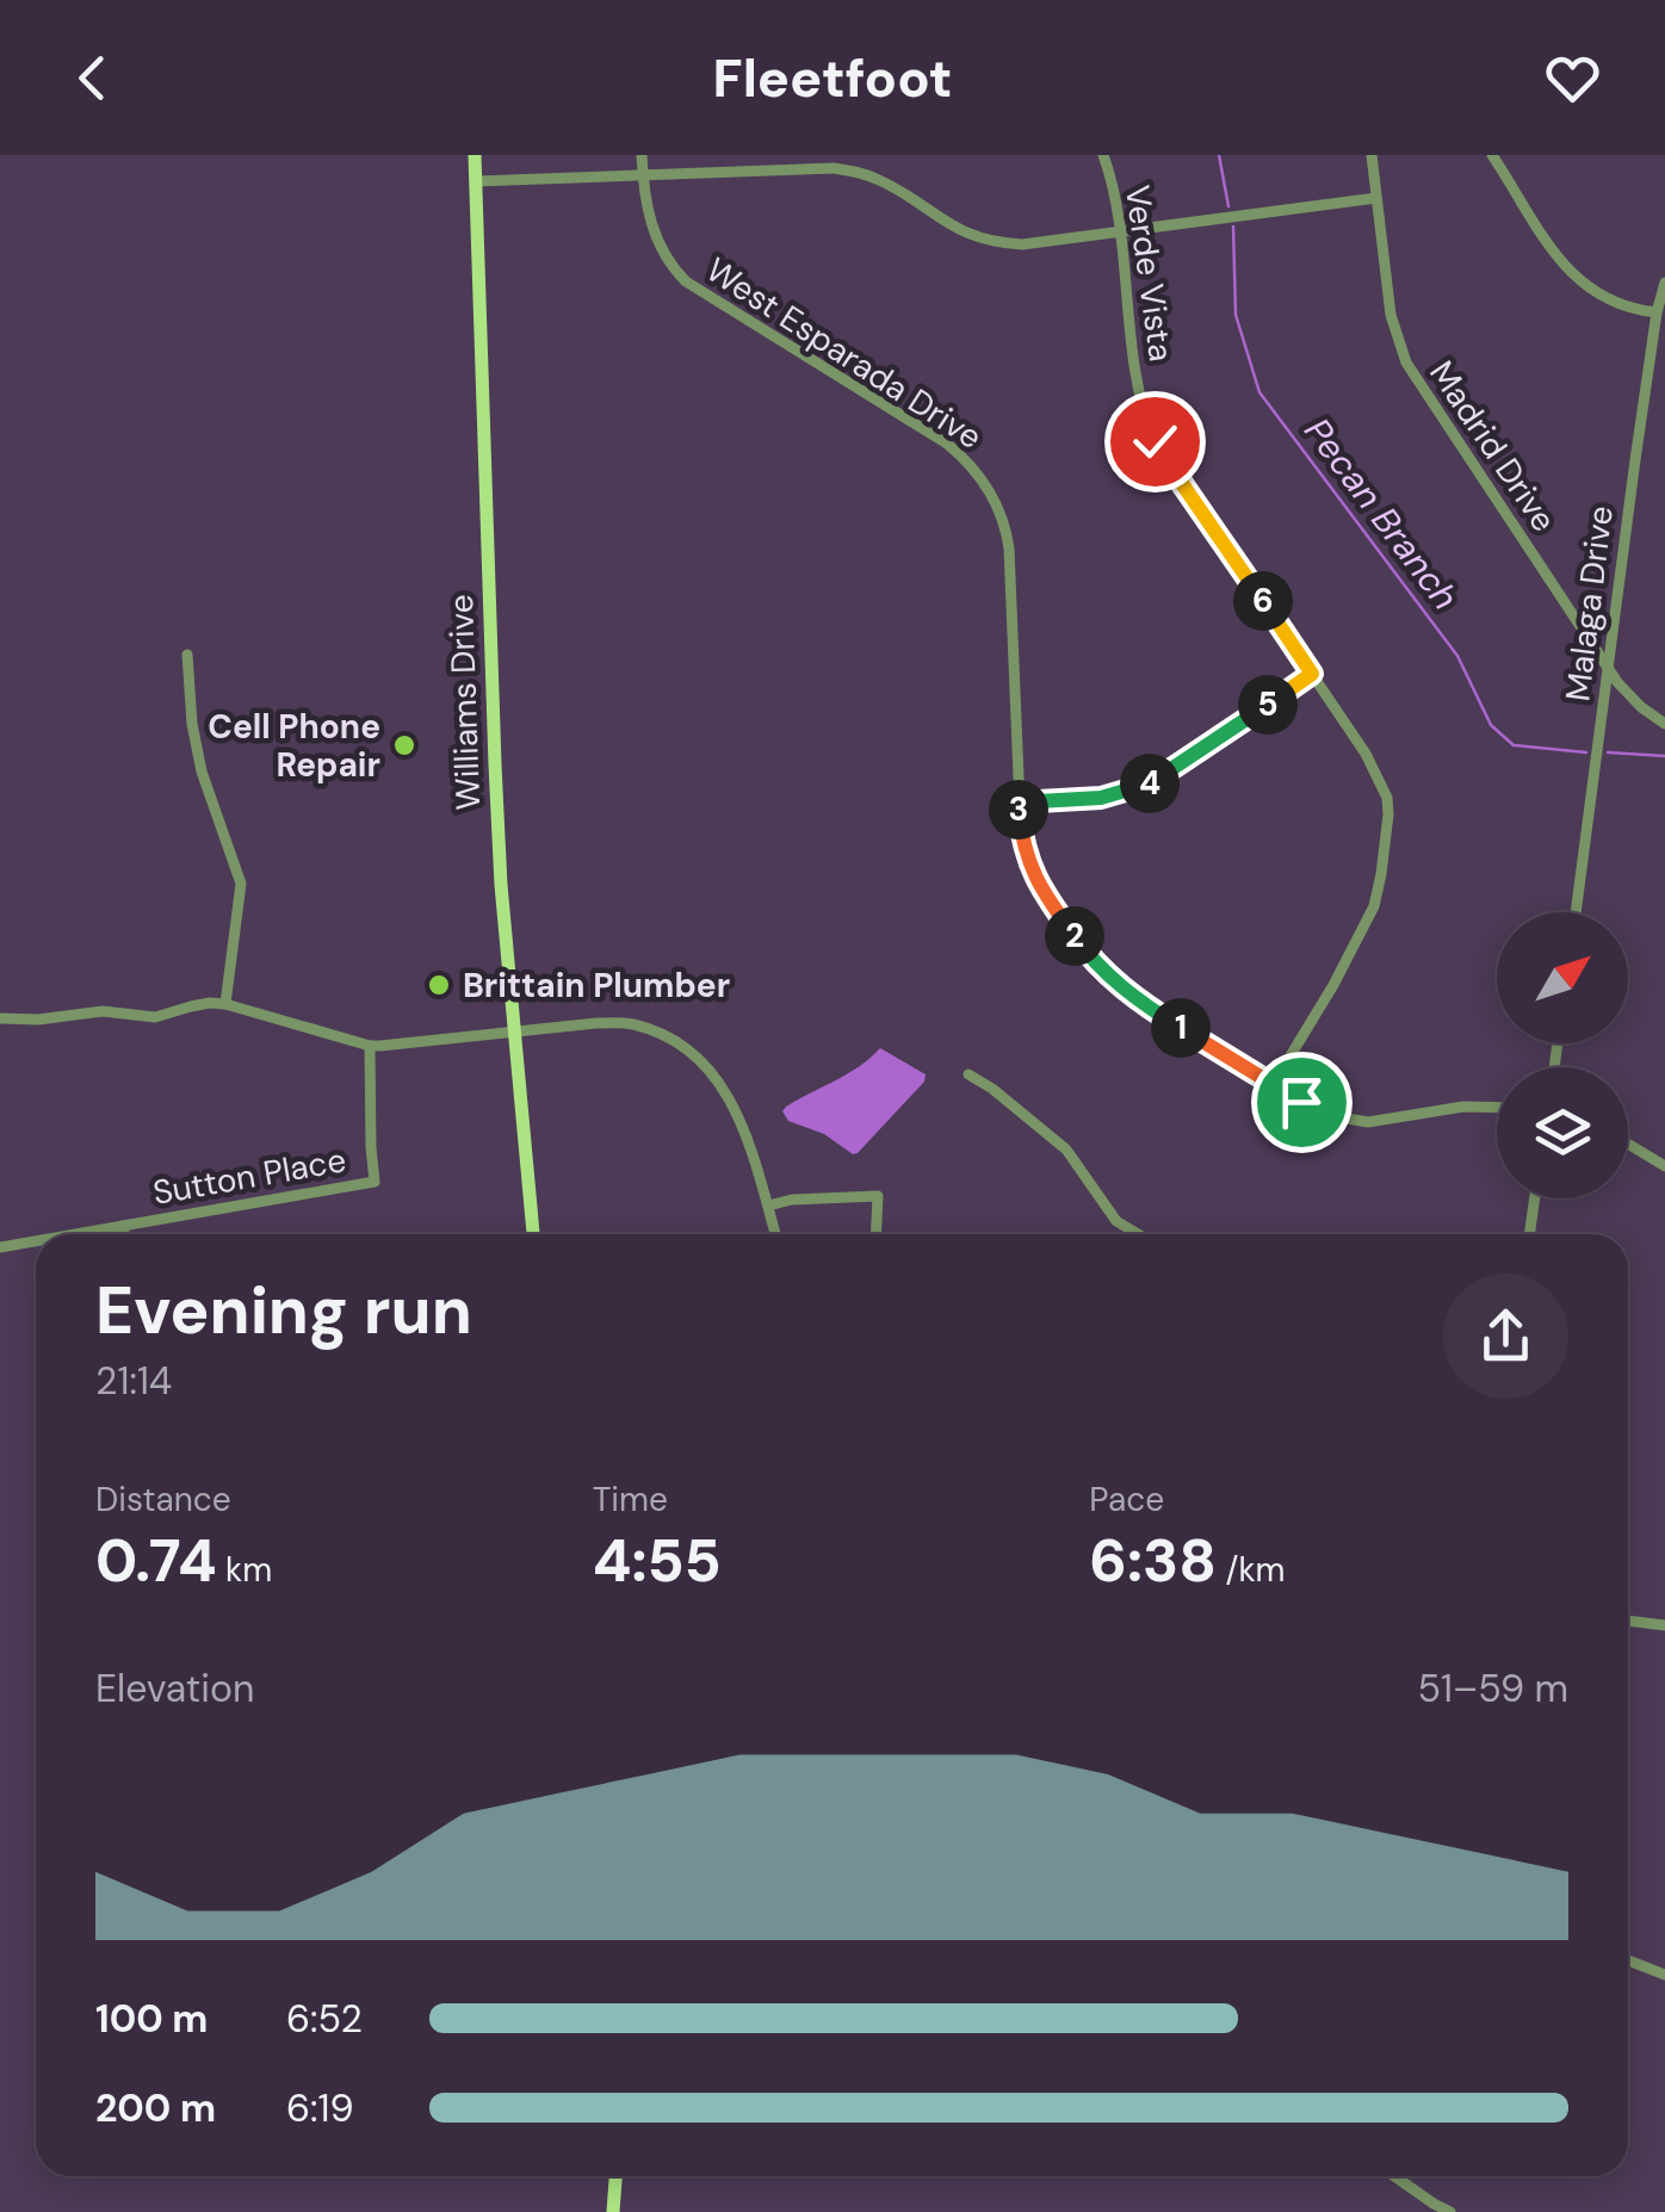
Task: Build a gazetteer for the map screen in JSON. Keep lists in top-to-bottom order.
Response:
{
  "streets": {
    "main road": ["Williams Drive"],
    "street": [
      "Verde Vista",
      "West Esparada Drive",
      "Madrid Drive",
      "Malaga Drive",
      "Sutton Place"
    ]
  },
  "crossings": [
    ["Verde Vista", "West Esparada Drive"],
    ["Madrid Drive", "Malaga Drive"]
  ],
  "water": ["Pecan Branch"],
  "places": ["Cell Phone Repair", "Brittain Plumber"],
  "north": "top right",
  "page": {
    "header": "Fleetfoot",
    "pins": [
      "6",
      "5",
      "4",
      "3",
      "2",
      "1"
    ],
    "heading": ["Evening run", "21:14"],
    "stats": [
      ["Distance", "0.74 km"],
      ["Time", "4:55"],
      ["Pace", "6:38 /km"]
    ],
    "chart": ["Elevation", "51–59 m"],
    "list": [
      {
        "name": "100 m",
        "note": "6:52"
      },
      {
        "name": "200 m",
        "note": "6:19"
      }
    ]
  }
}
